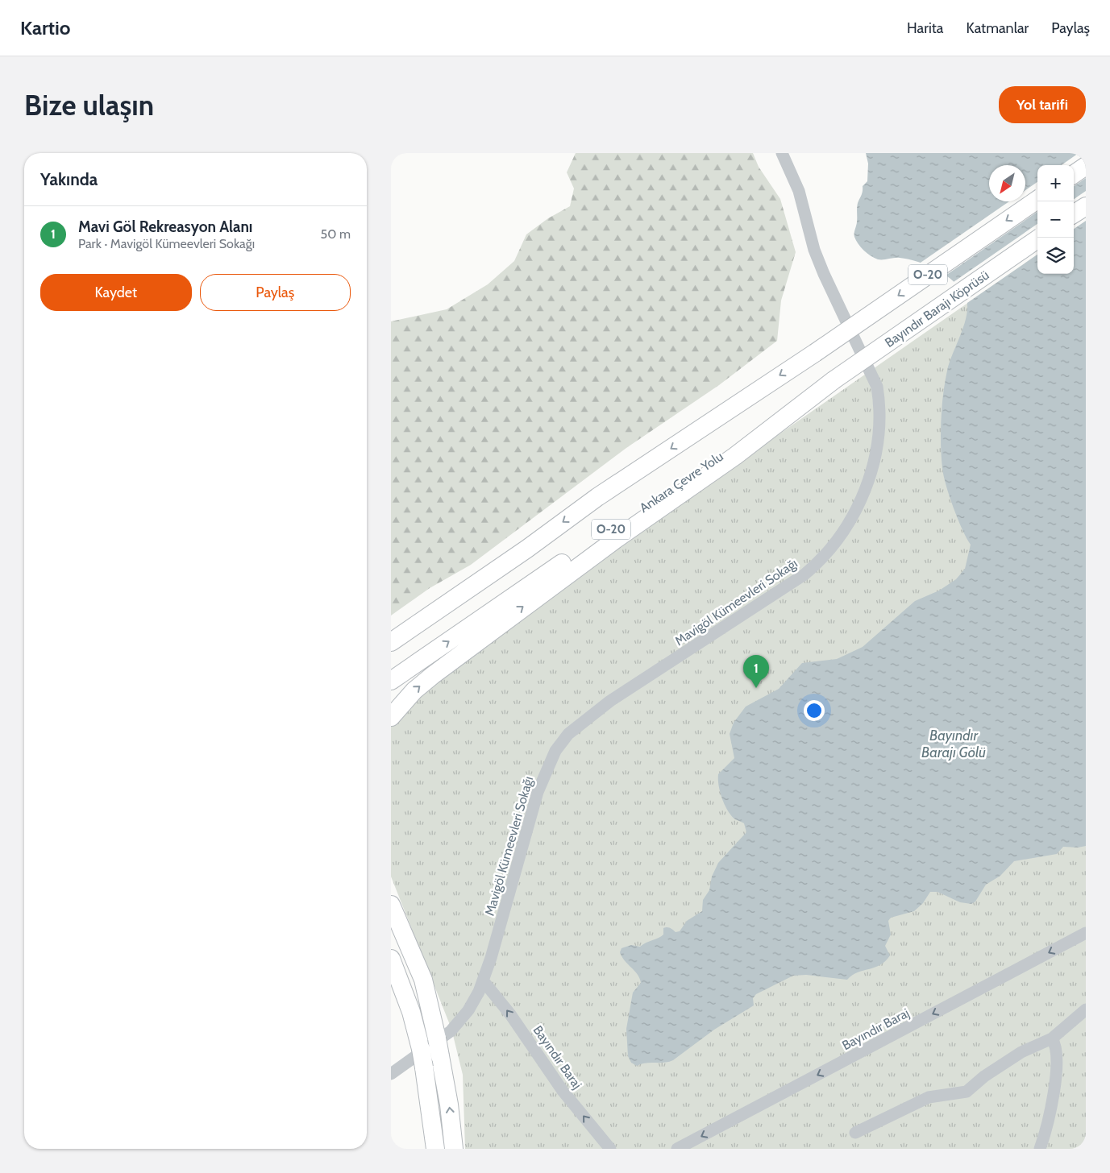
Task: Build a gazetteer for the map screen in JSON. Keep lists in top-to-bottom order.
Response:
{
  "streets": {
    "highway": ["O-20", "Bayındır Barajı Köprüsü", "Ankara Çevre Yolu"],
    "street": ["Mavigöl Kümeevleri Sokağı", "Bayındır Baraj"]
  },
  "crossings": [
    ["Bayındır Barajı Köprüsü", "Ankara Çevre Yolu"],
    ["Mavigöl Kümeevleri Sokağı", "Bayındır Baraj"]
  ],
  "water": ["Bayındır Barajı Gölü"],
  "north": "bottom left",
  "page": {
    "header": "Kartio",
    "nav": ["Harita", "Katmanlar", "Paylaş"],
    "buttons": [
      "Yol tarifi",
      ["Kaydet", "Paylaş"]
    ],
    "title": "Bize ulaşın",
    "heading": "Yakında",
    "map_buttons": ["+", "−"],
    "list": [
      {
        "mark": "1",
        "name": "Mavi Göl Rekreasyon Alanı",
        "note": "Park · Mavigöl Kümeevleri Sokağı",
        "value": "50 m"
      }
    ],
    "pins": "1"
  }
}
